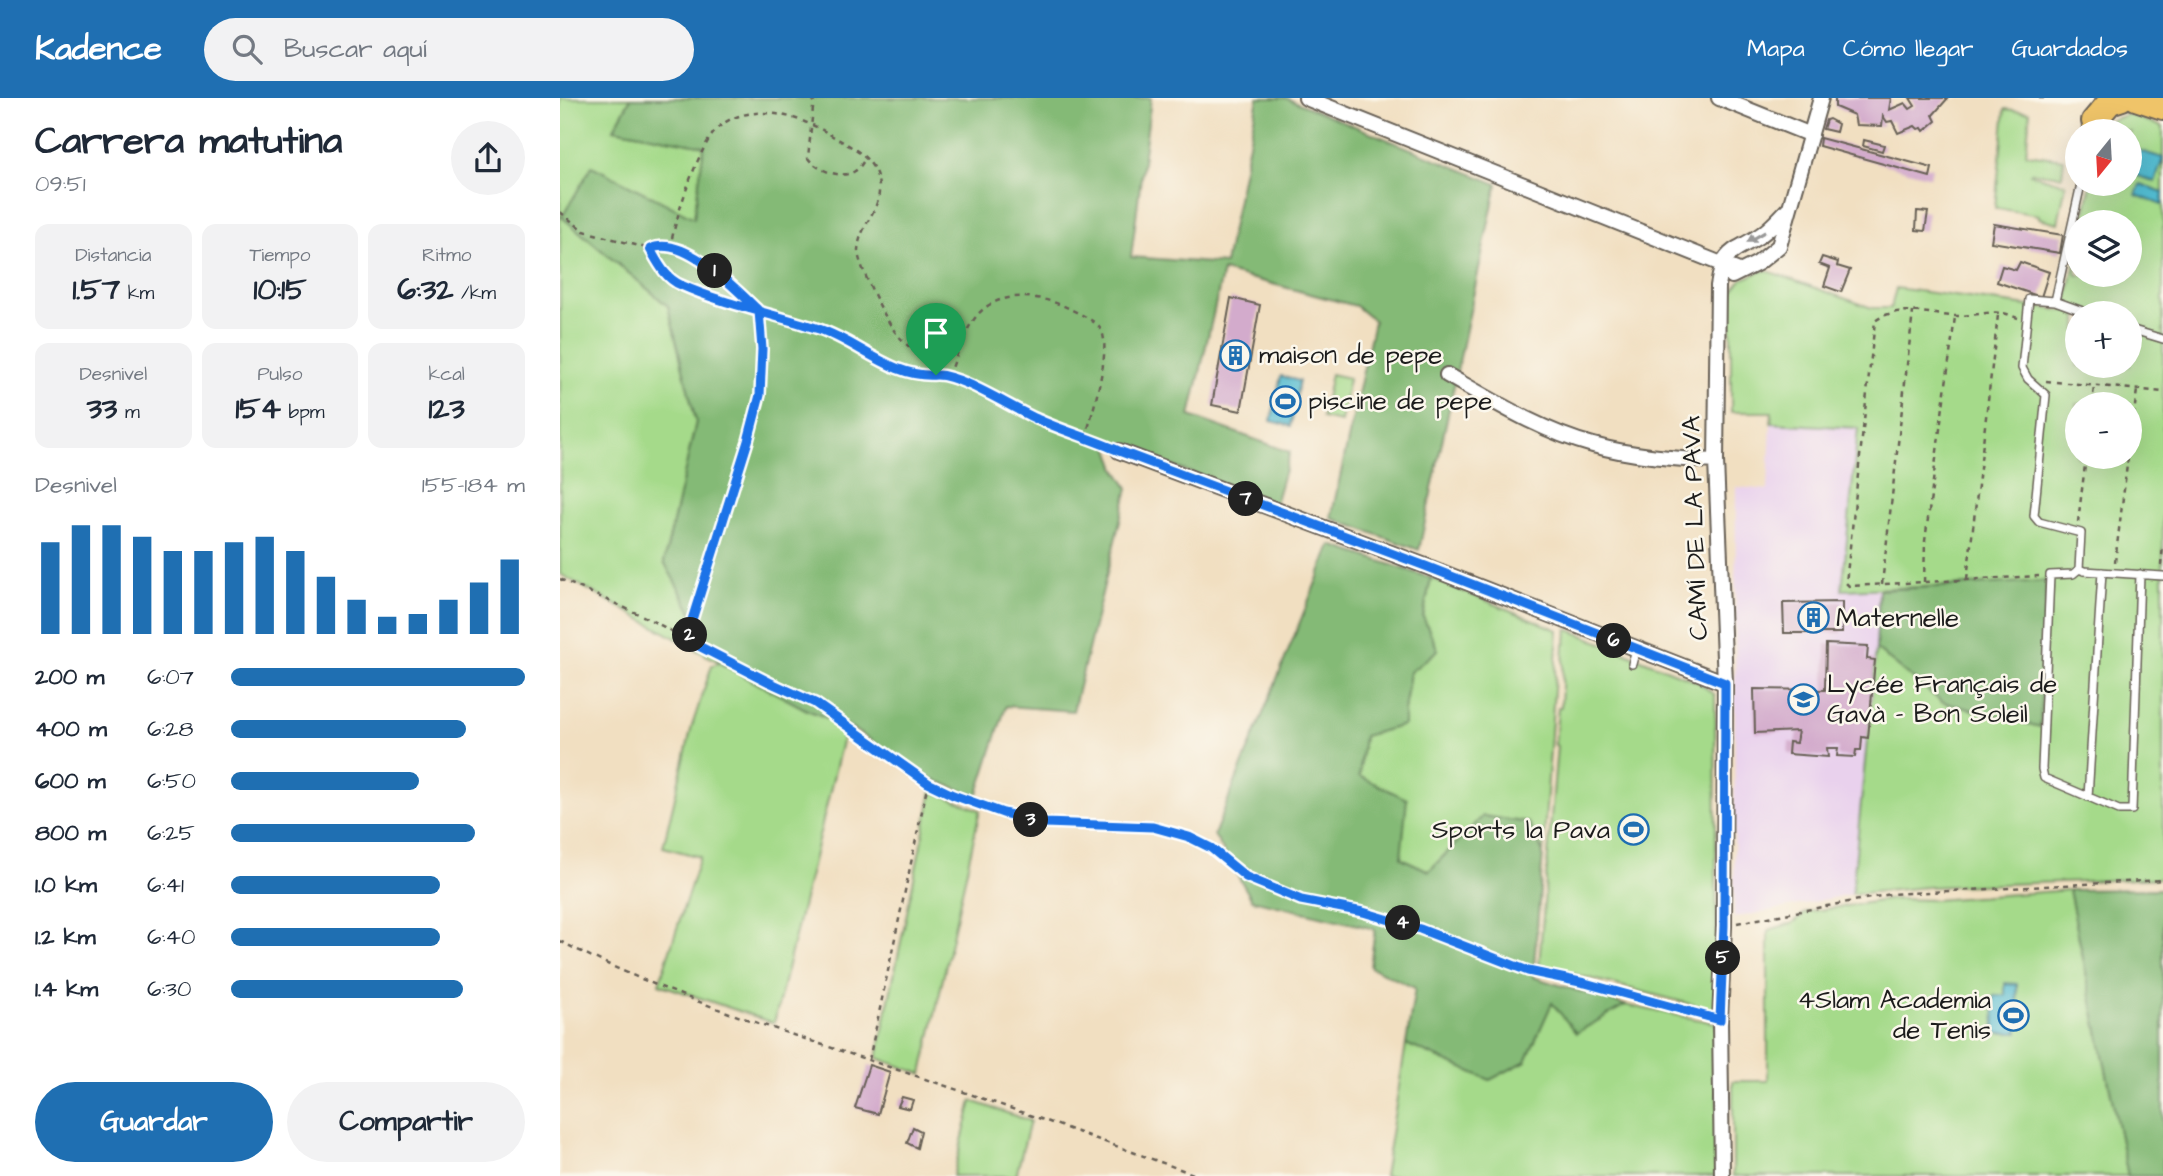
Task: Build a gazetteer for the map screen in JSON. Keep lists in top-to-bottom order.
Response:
{
  "streets": {
    "street": ["CAMÍ DE LA PAVA"]
  },
  "places": {
    "building": ["maison de pepe", "Maternelle"],
    "sports": ["piscine de pepe", "Sports la Pava", "4Slam Academia de Tenis"],
    "school or university": ["Lycée Français de Gavà - Bon Soleil"]
  },
  "north": "bottom",
  "page": {
    "header": "Kadence",
    "search": "Buscar aquí",
    "nav": ["Mapa", "Cómo llegar", "Guardados"],
    "heading": ["Carrera matutina", "09:51"],
    "map_buttons": ["+", "−"],
    "stats": [
      ["Distancia", "1.57 km"],
      ["Tiempo", "10:15"],
      ["Ritmo", "6:32 /km"],
      ["Desnivel", "33 m"],
      ["Pulso", "154 bpm"],
      ["kcal", "123"]
    ],
    "pins": [
      "1",
      "7",
      "2",
      "6",
      "3",
      "4",
      "5"
    ],
    "chart": ["Desnivel", "155–184 m"],
    "list": [
      {
        "name": "200 m",
        "note": "6:07"
      },
      {
        "name": "400 m",
        "note": "6:28"
      },
      {
        "name": "600 m",
        "note": "6:50"
      },
      {
        "name": "800 m",
        "note": "6:25"
      },
      {
        "name": "1.0 km",
        "note": "6:41"
      },
      {
        "name": "1.2 km",
        "note": "6:40"
      },
      {
        "name": "1.4 km",
        "note": "6:30"
      }
    ],
    "buttons": ["Guardar", "Compartir"]
  }
}
